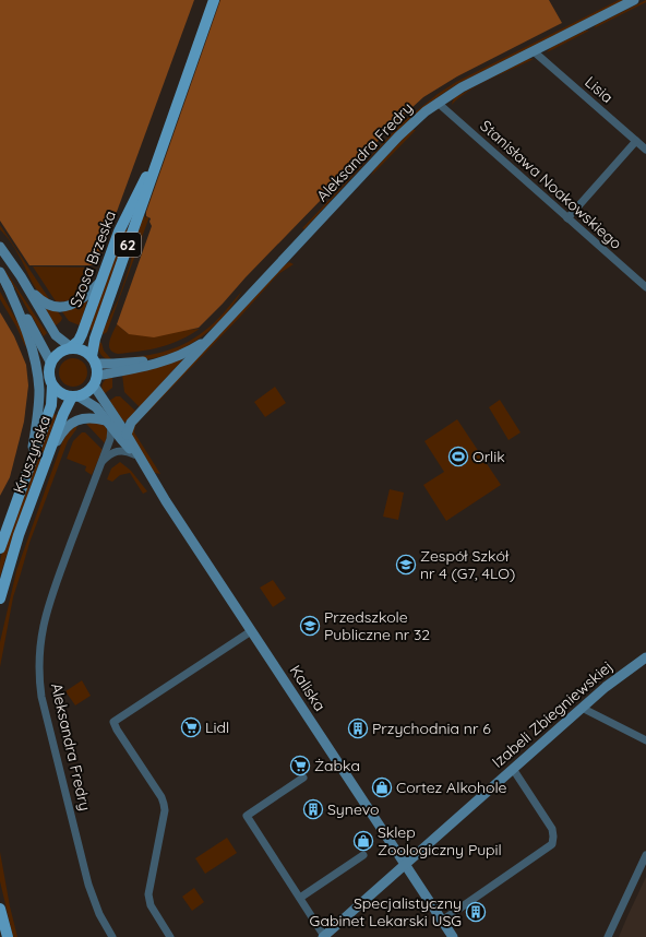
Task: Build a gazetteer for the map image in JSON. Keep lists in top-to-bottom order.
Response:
{
  "streets": {
    "main road": ["62", "Szosa Brzeska", "Kruszyńska"],
    "street": [
      "Lisia",
      "Aleksandra Fredry",
      "Stanisława Noakowskiego",
      "Kaliska",
      "Izabeli Zbiegniewskiej"
    ]
  },
  "crossings": [
    ["Lisia", "Aleksandra Fredry"],
    ["Aleksandra Fredry", "Stanisława Noakowskiego"],
    ["Aleksandra Fredry", "62"],
    ["Aleksandra Fredry", "Szosa Brzeska"],
    ["Aleksandra Fredry", "Kruszyńska"],
    ["Aleksandra Fredry", "Kaliska"],
    ["62", "Szosa Brzeska"],
    ["62", "Kruszyńska"],
    ["62", "Kaliska"],
    ["Szosa Brzeska", "Kruszyńska"],
    ["Szosa Brzeska", "Kaliska"],
    ["Kruszyńska", "Kaliska"],
    ["Kaliska", "Izabeli Zbiegniewskiej"]
  ],
  "places": {
    "sports": ["Orlik"],
    "school or university": ["Zespół Szkół nr 4 (G7, 4LO)", "Przedszkole Publiczne nr 32"],
    "supermarket": ["Lidl", "Żabka"],
    "building": ["Przychodnia nr 6", "Synevo", "Specjalistyczny Gabinet Lekarski USG"],
    "shop": ["Cortez Alkohole", "Sklep Zoologiczny Pupil"]
  }
}
